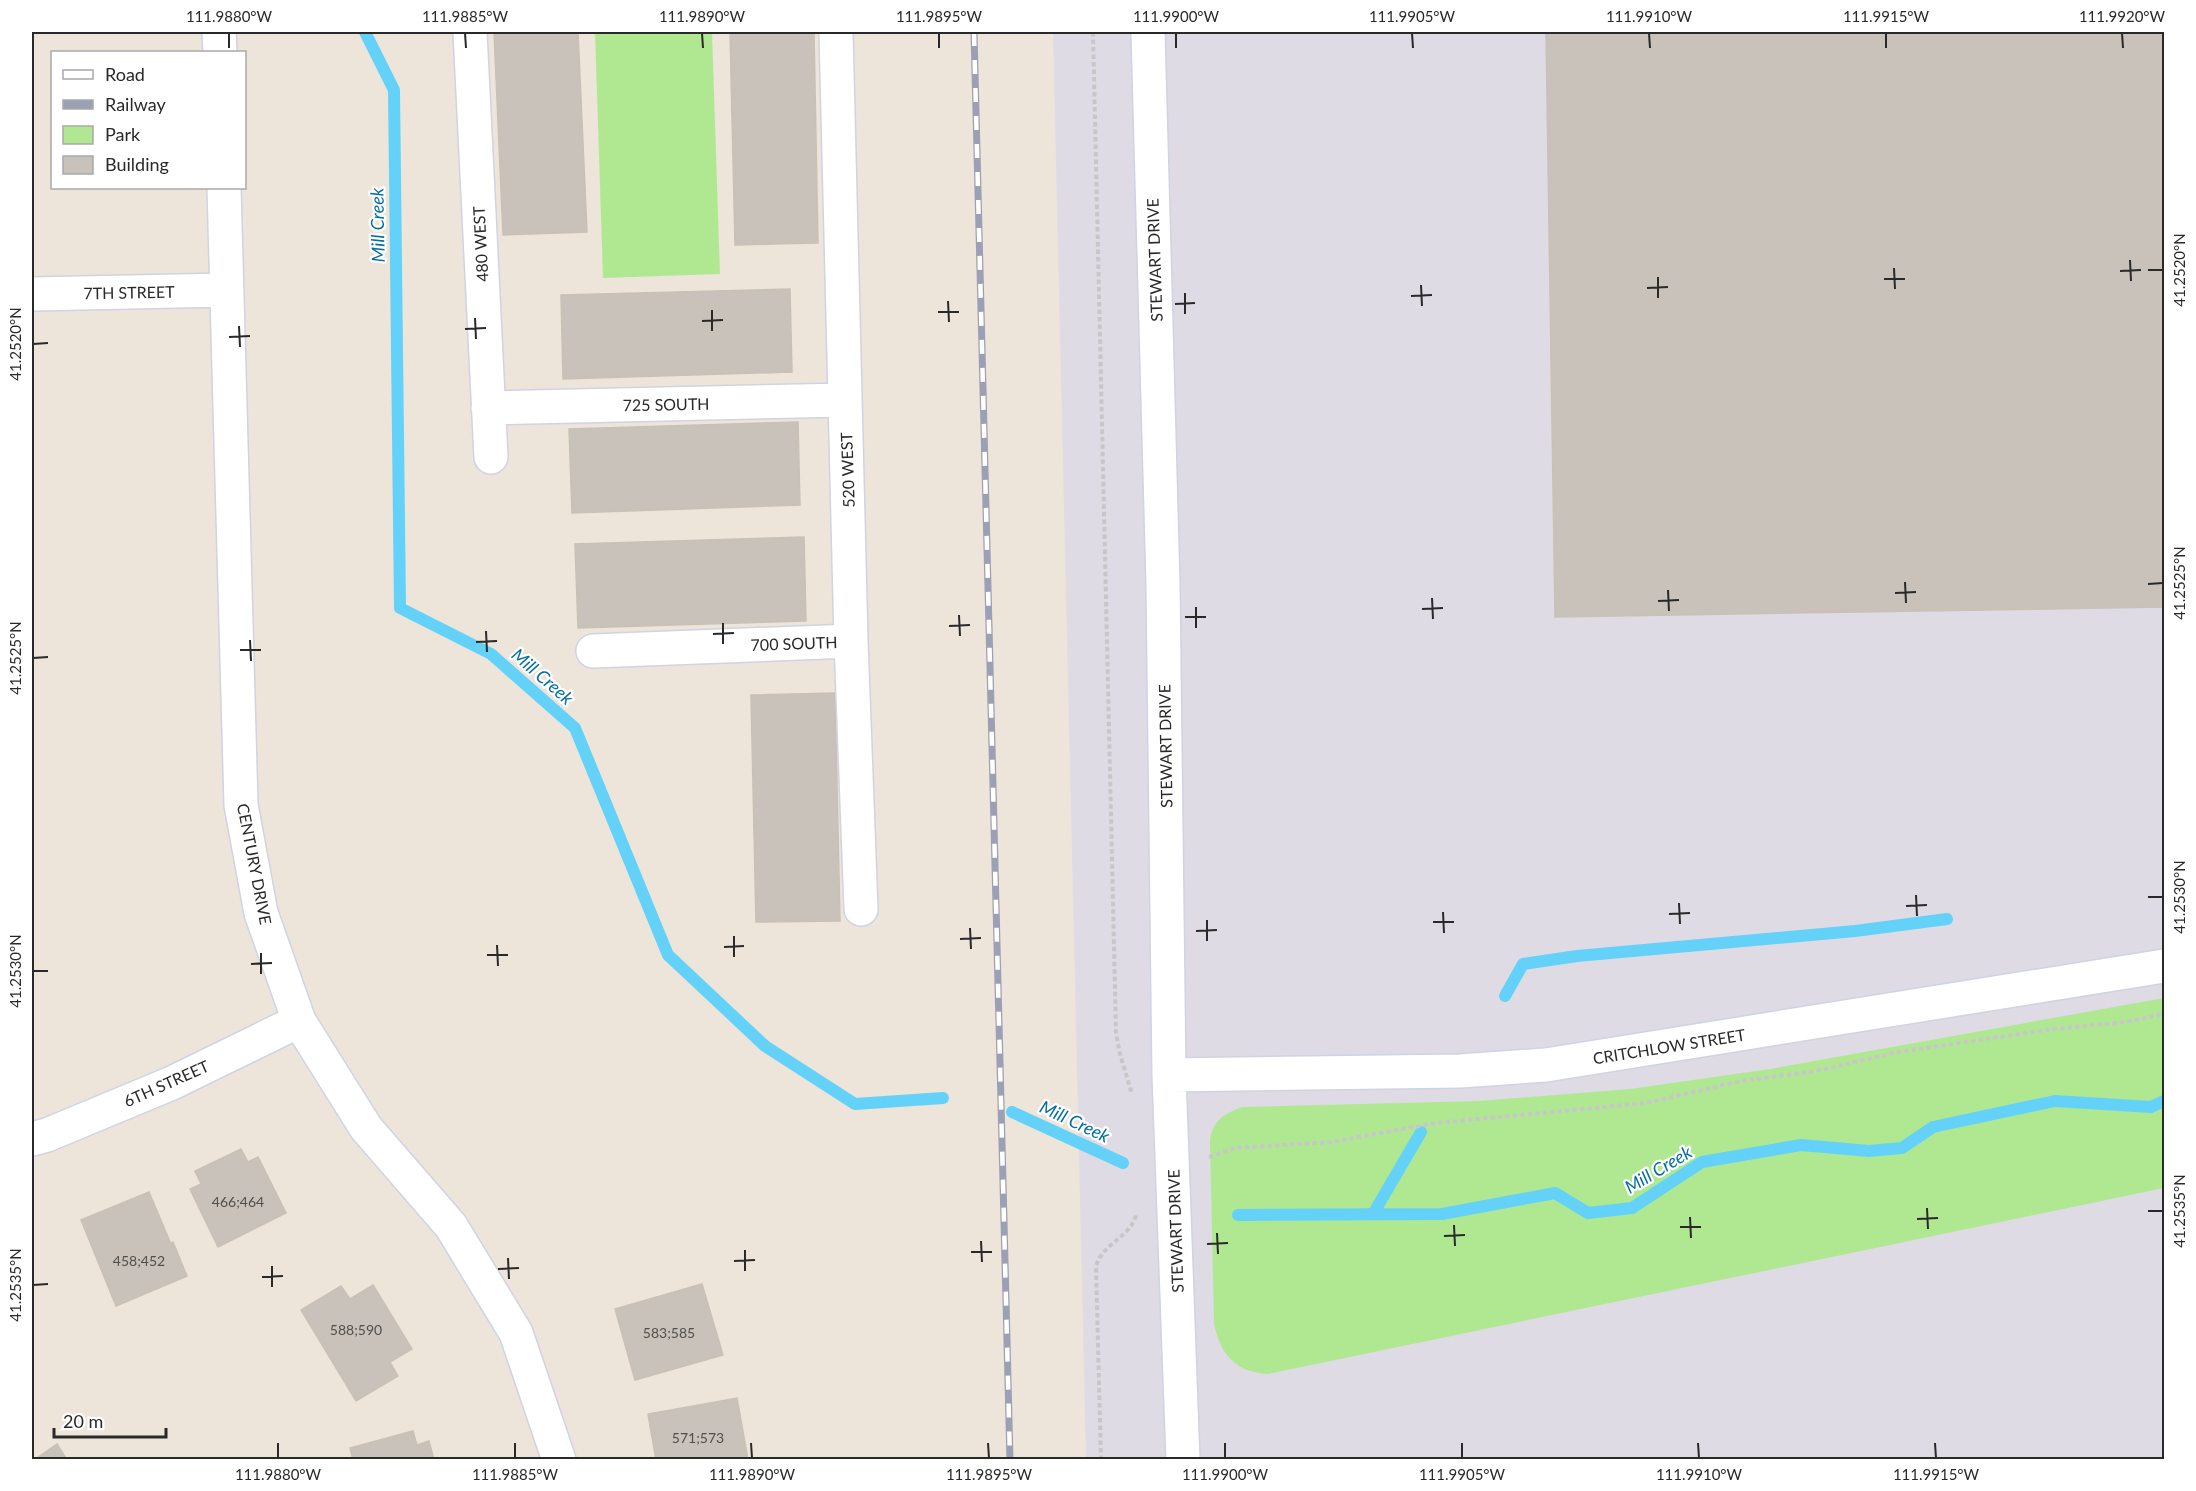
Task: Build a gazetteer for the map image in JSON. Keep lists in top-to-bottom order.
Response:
{
  "streets": {
    "street": [
      "480 WEST",
      "STEWART DRIVE",
      "7TH STREET",
      "725 SOUTH",
      "520 WEST",
      "700 SOUTH",
      "CENTURY DRIVE",
      "CRITCHLOW STREET",
      "6TH STREET"
    ]
  },
  "crossings": [
    ["480 WEST", "725 SOUTH"],
    ["STEWART DRIVE", "CRITCHLOW STREET"],
    ["7TH STREET", "CENTURY DRIVE"],
    ["725 SOUTH", "520 WEST"],
    ["520 WEST", "700 SOUTH"],
    ["CENTURY DRIVE", "6TH STREET"]
  ],
  "water": ["Mill Creek"],
  "house_numbers": [
    "466;464",
    "458;452",
    "588;590",
    "583;585",
    "571;573"
  ],
  "legend": [
    "Road",
    "Railway",
    "Park",
    "Building"
  ],
  "scale_bar": "20 m",
  "coordinates": [
    "111.9880°W",
    "111.9885°W",
    "111.9890°W",
    "111.9895°W",
    "111.9900°W",
    "111.9905°W",
    "111.9910°W",
    "111.9915°W",
    "111.9920°W",
    "41.2520°N",
    "41.2525°N",
    "41.2530°N",
    "41.2535°N"
  ]
}
